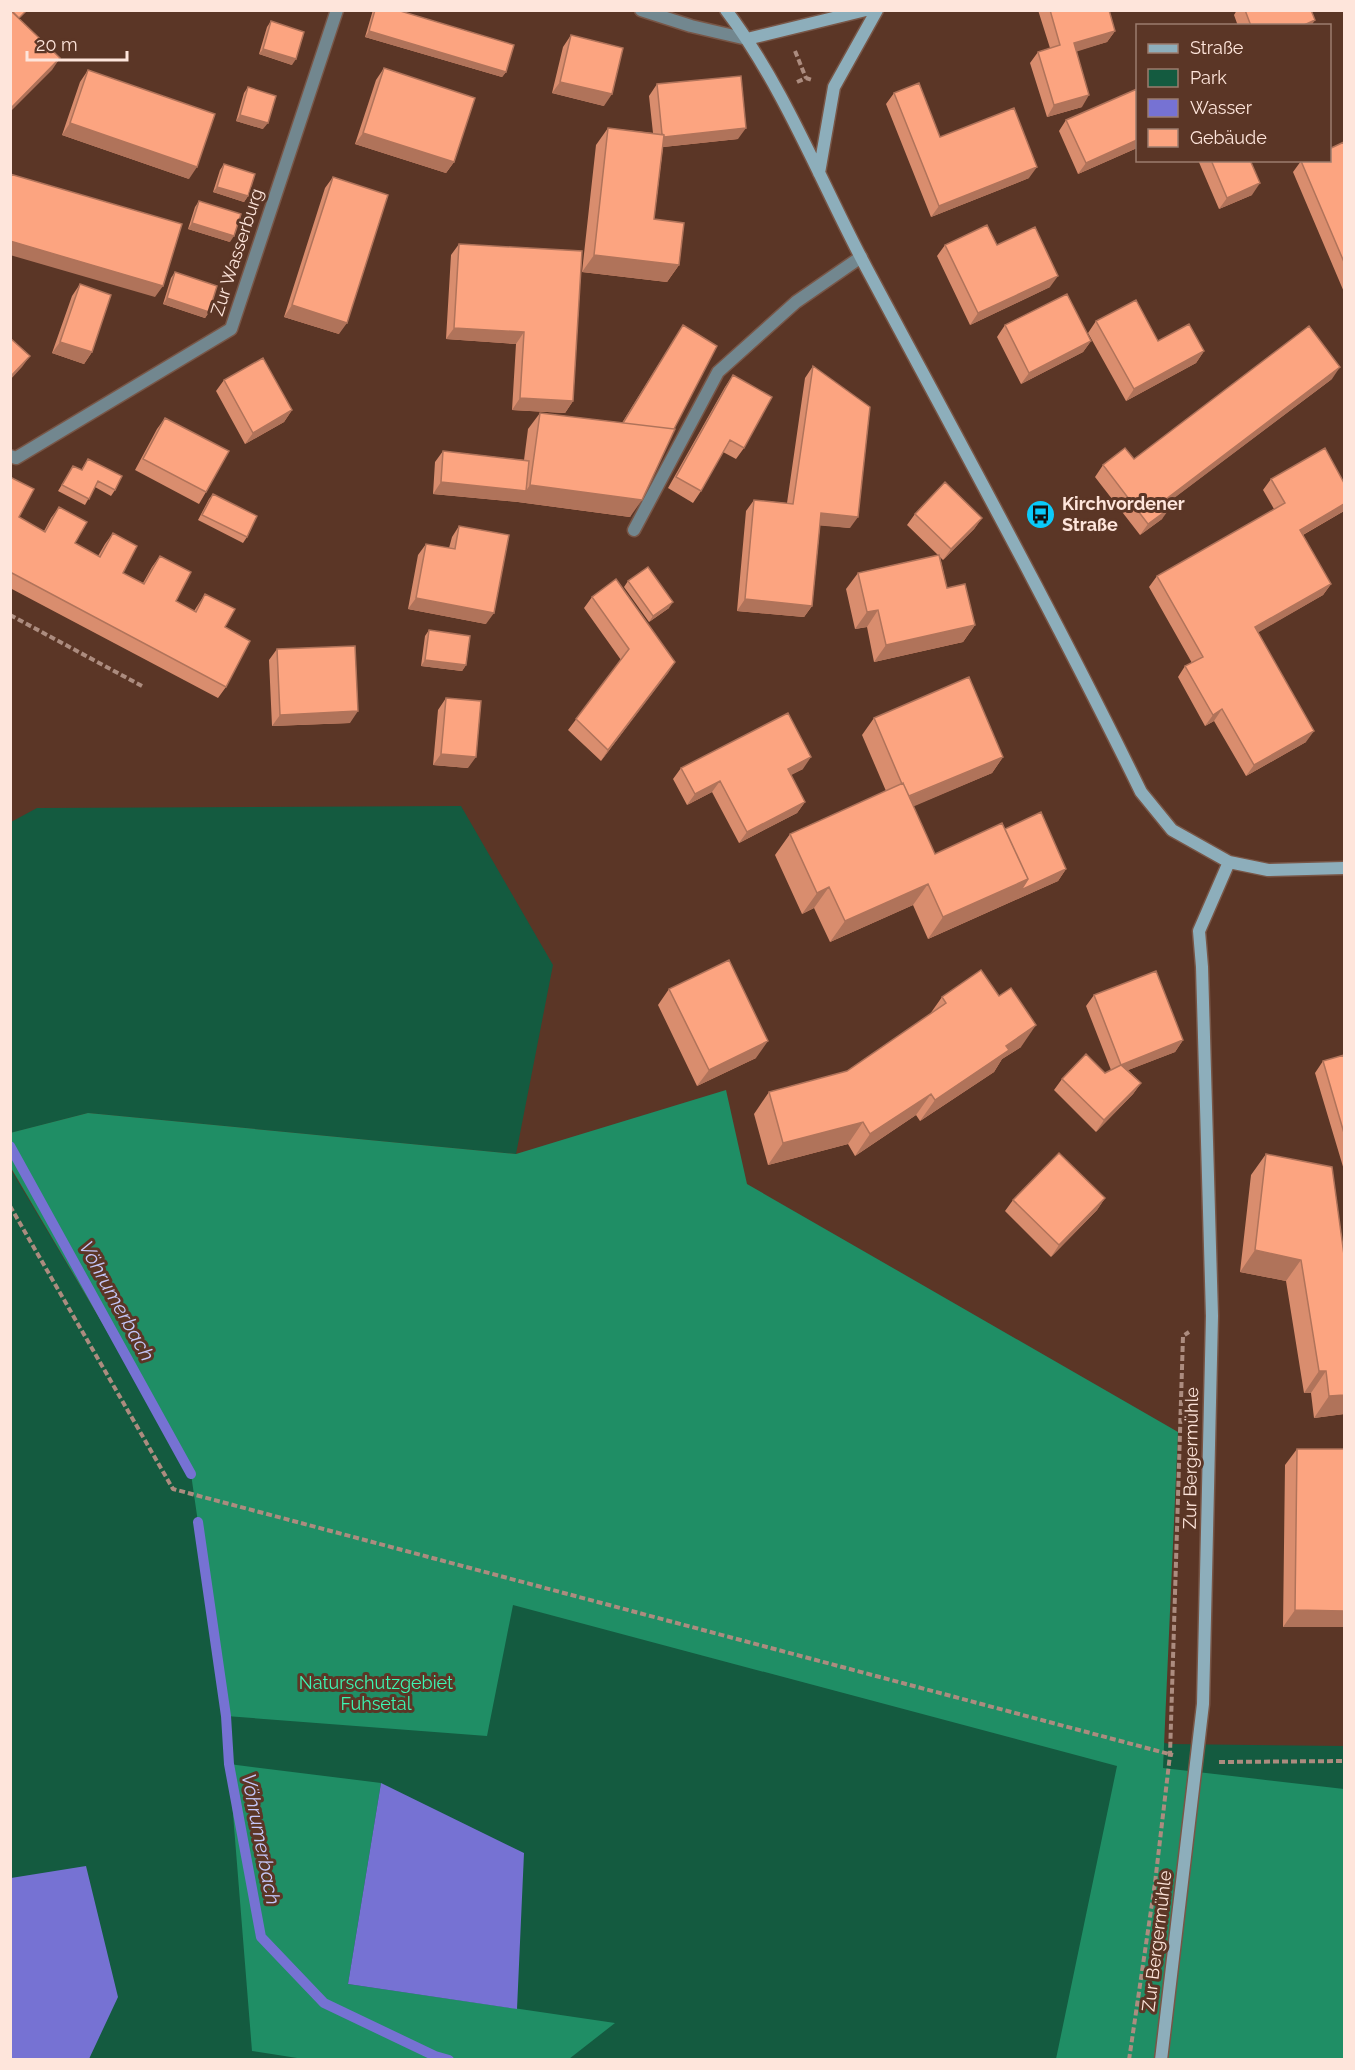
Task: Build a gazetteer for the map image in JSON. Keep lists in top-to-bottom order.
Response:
{
  "streets": {
    "street": ["Zur Wasserburg", "Zur Bergermühle"]
  },
  "water": ["Vöhrumerbach"],
  "parks": ["Naturschutzgebiet Fuhsetal"],
  "places": {
    "bus stop": ["Kirchvordener Straße"]
  },
  "legend": [
    "Straße",
    "Park",
    "Wasser",
    "Gebäude"
  ],
  "scale_bar": "20 m"
}
